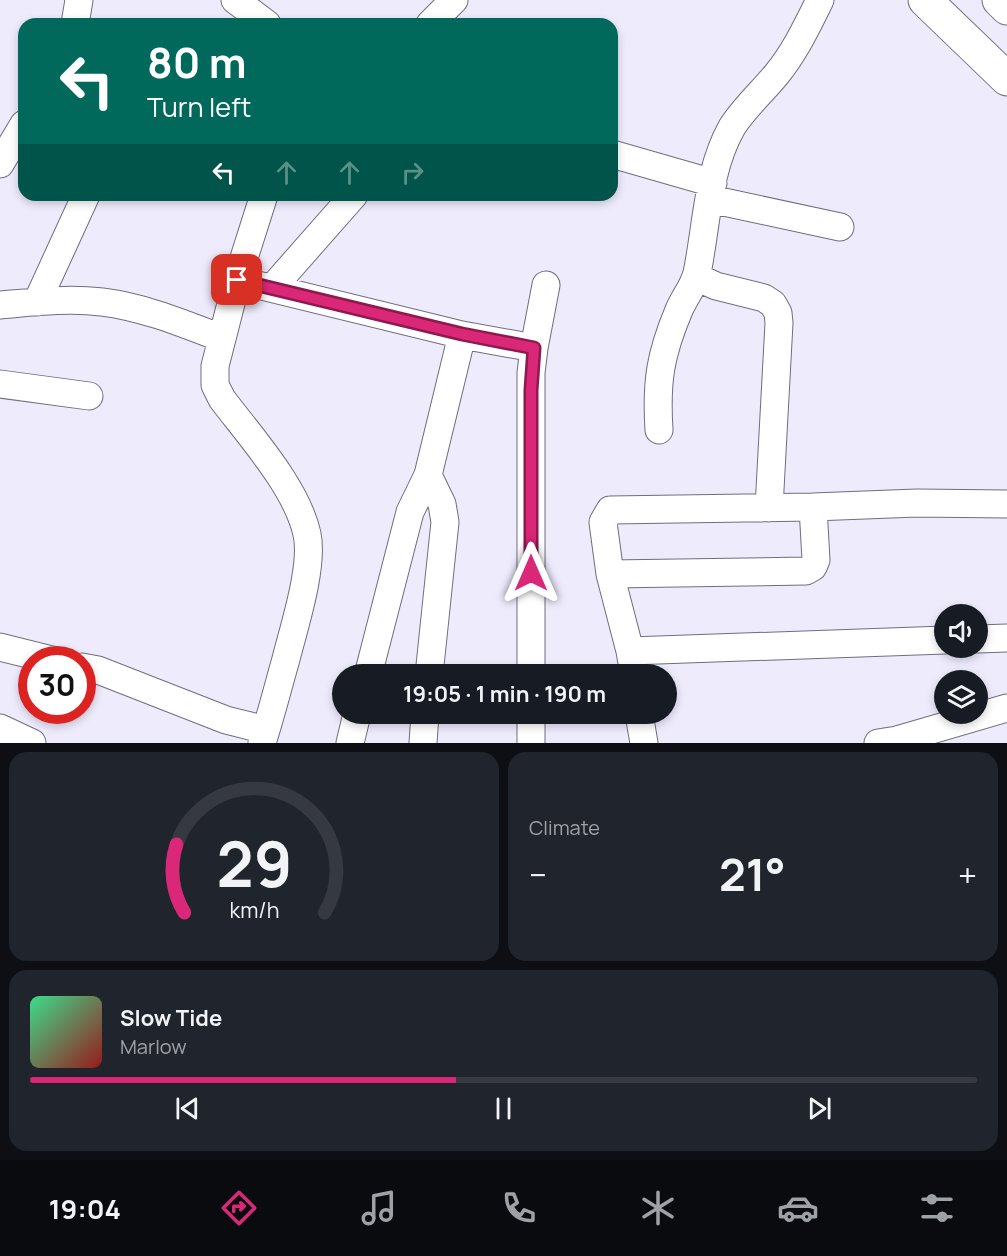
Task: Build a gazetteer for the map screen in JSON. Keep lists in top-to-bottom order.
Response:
{
  "page": {
    "turn": ["80 m", "Turn left"],
    "limit": "30",
    "trip": "19:05 · 1 min · 190 m",
    "tile": "Climate",
    "heat": ["−", "21°", "+"],
    "song": ["Slow Tide", "Marlow"],
    "tabs": "19:04",
    "gauge": ["29", "km/h"]
  }
}
